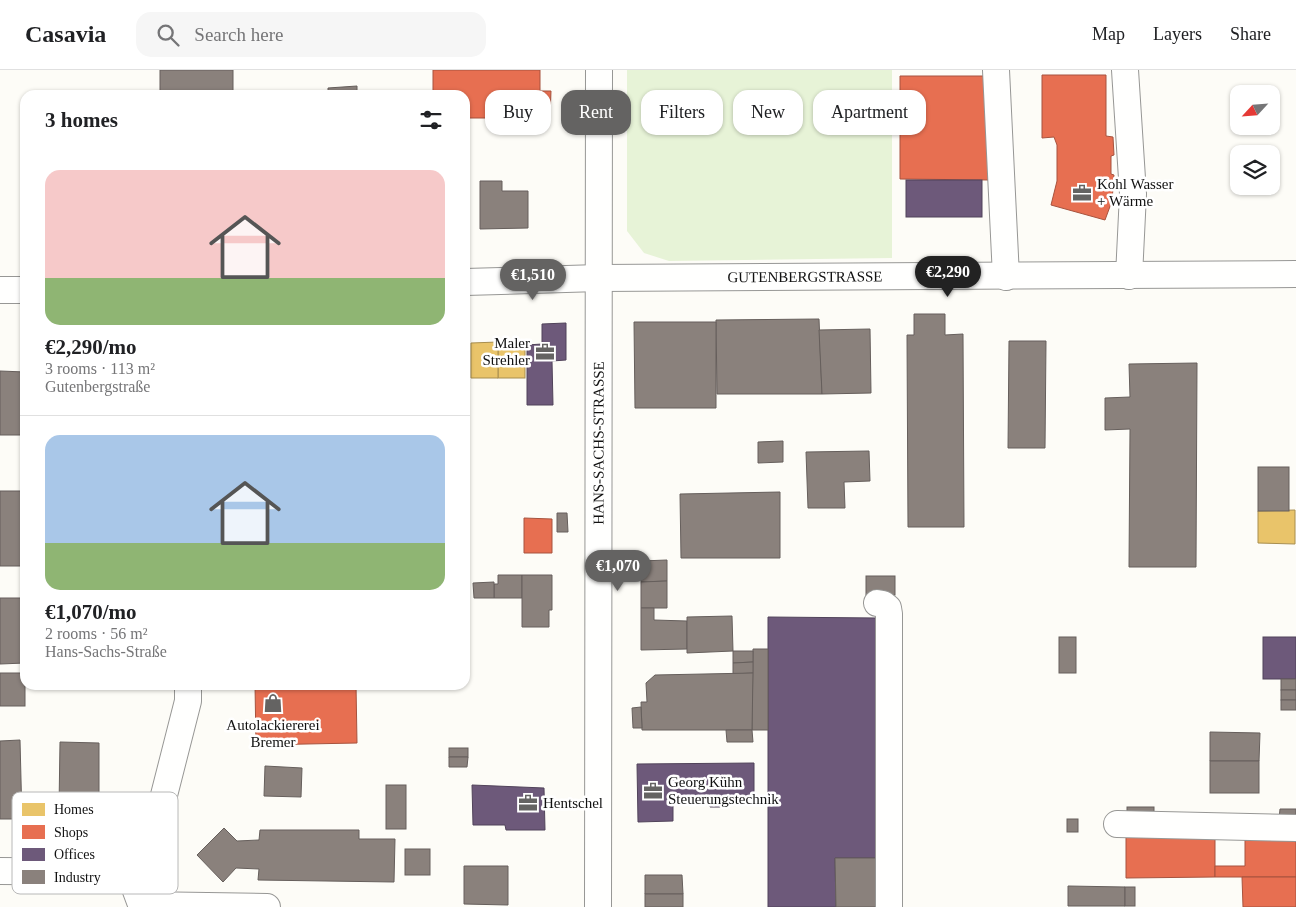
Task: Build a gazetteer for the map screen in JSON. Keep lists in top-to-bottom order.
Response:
{
  "streets": {
    "street": ["GUTENBERGSTRASSE", "HANS-SACHS-STRASSE"]
  },
  "crossings": [
    ["GUTENBERGSTRASSE", "HANS-SACHS-STRASSE"]
  ],
  "places": {
    "office": [
      "Kohl Wasser + Wärme",
      "Maler Strehler",
      "Georg Kühn Steuerungstechnik",
      "Hentschel"
    ],
    "shop": ["Autolackiererei Bremer"]
  },
  "legend": [
    "Homes",
    "Shops",
    "Offices",
    "Industry"
  ],
  "north": "bottom left",
  "page": {
    "header": "Casavia",
    "search": "Search here",
    "nav": ["Map", "Layers", "Share"],
    "chip": [
      "Buy",
      "Rent",
      "Filters",
      "New",
      "Apartment"
    ],
    "heading": "3 homes",
    "list": [
      {
        "name": "€2,290/mo",
        "note": "3 rooms · 113 m² · Gutenbergstraße"
      },
      {
        "name": "€1,070/mo",
        "note": "2 rooms · 56 m² · Hans-Sachs-Straße"
      }
    ],
    "price": ["€2,290", "€1,510", "€1,070"]
  }
}
